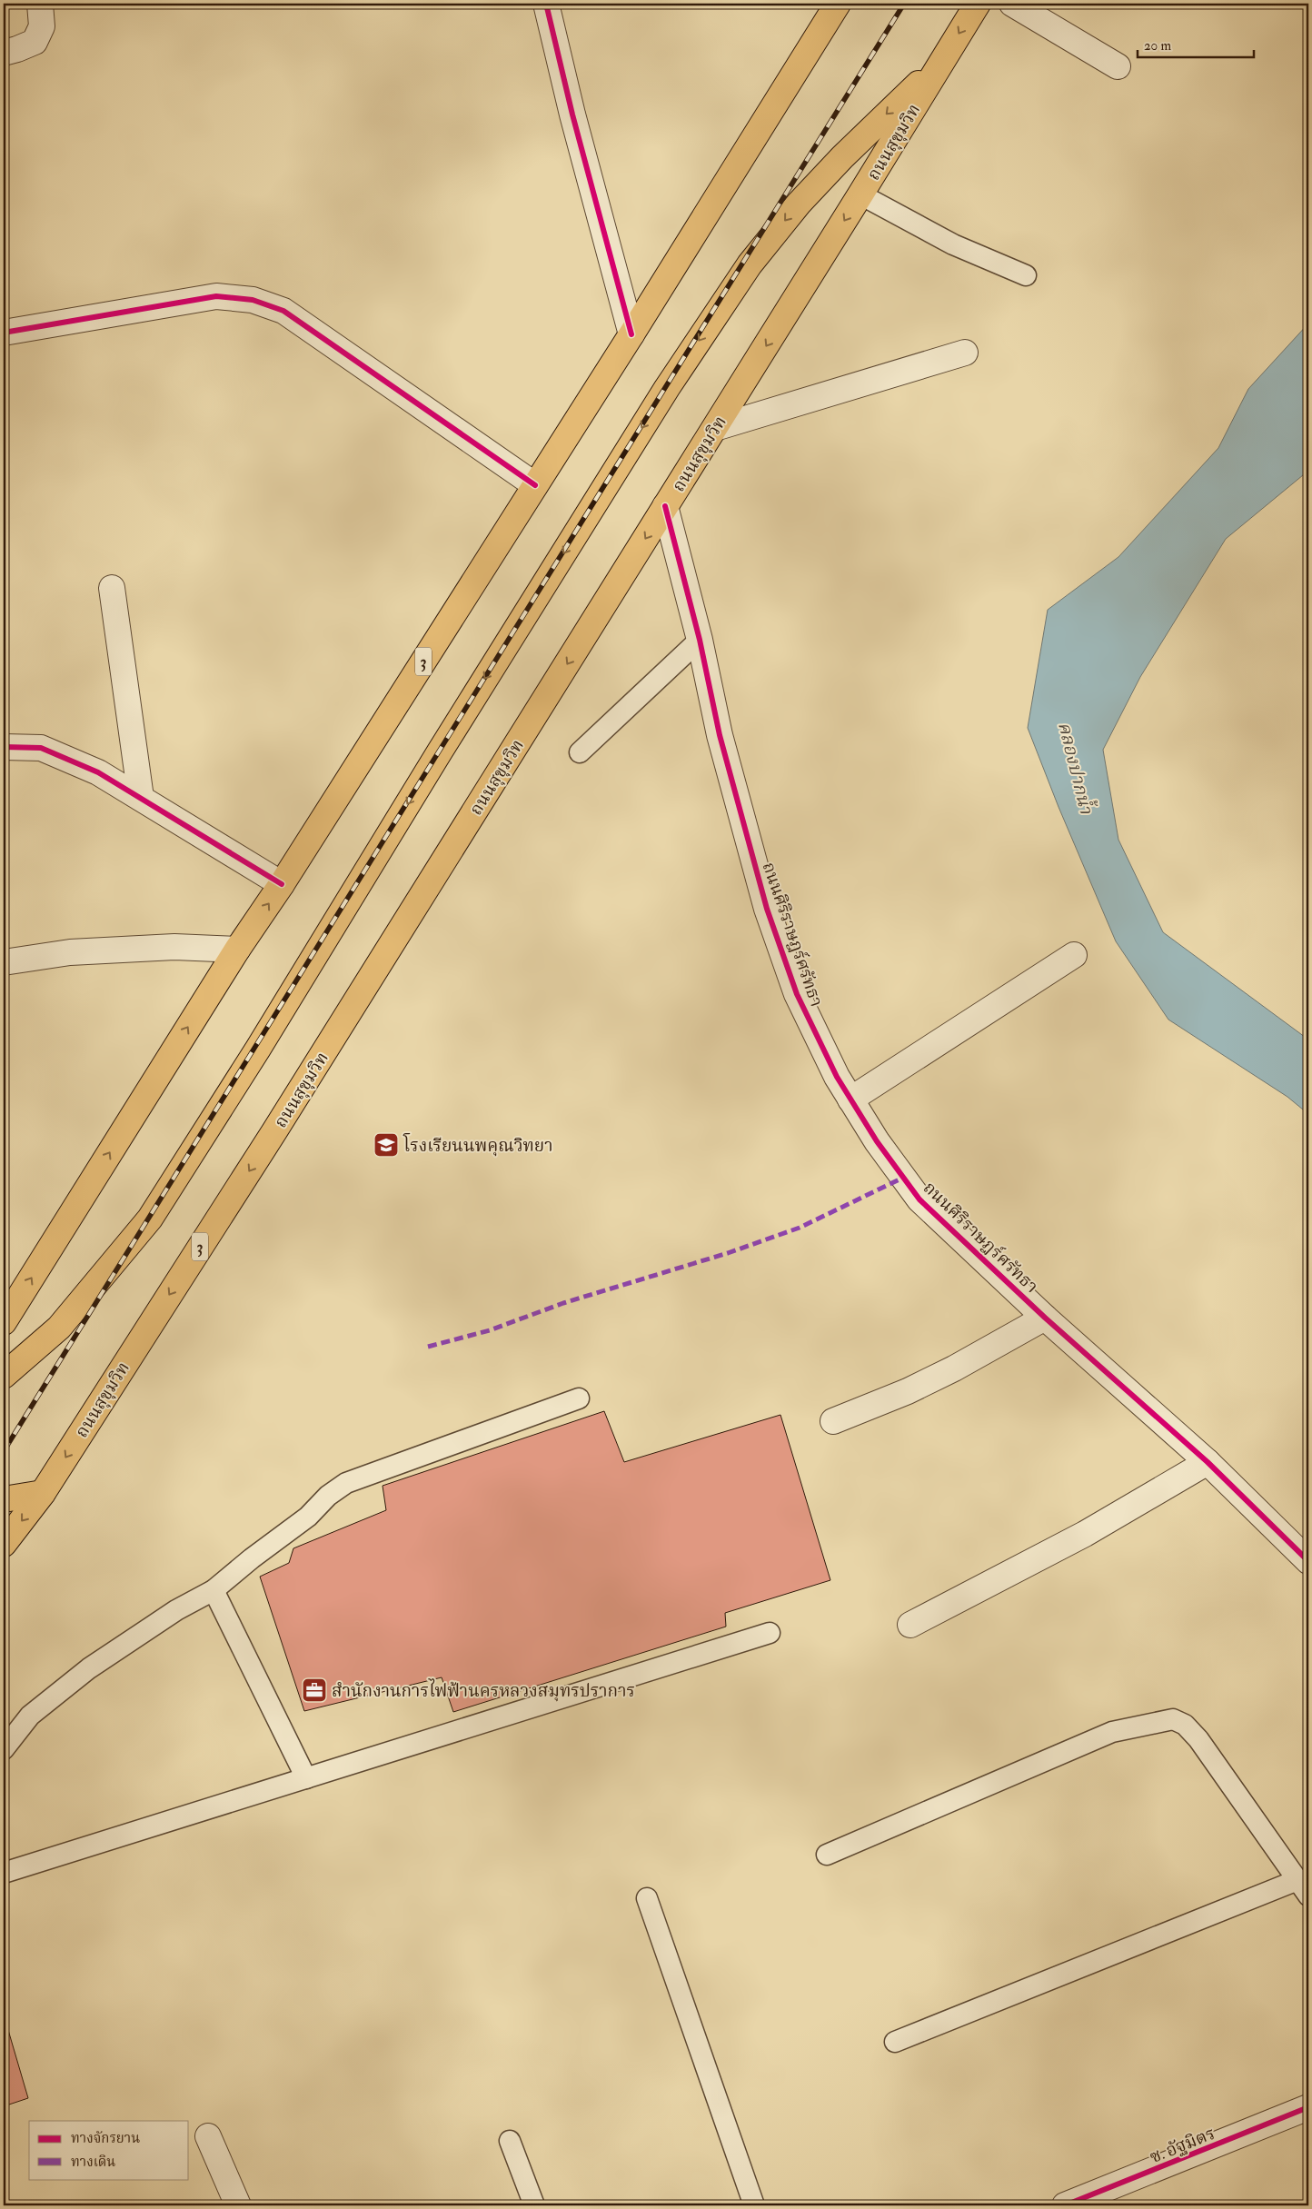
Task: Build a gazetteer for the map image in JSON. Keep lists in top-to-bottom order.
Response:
{
  "streets": {
    "highway": ["ถนนสุขุมวิท", "3"],
    "street": ["ถนนศิริราษฎร์ศรัทธา", "ซ. อัฐมิตร"]
  },
  "crossings": [
    ["ถนนสุขุมวิท", "ถนนศิริราษฎร์ศรัทธา"]
  ],
  "water": ["คลองปากน้ำ"],
  "places": {
    "school or university": ["โรงเรียนนพคุณวิทยา"],
    "office": ["สำนักงานการไฟฟ้านครหลวงสมุทรปราการ"]
  },
  "legend": ["ทางจักรยาน", "ทางเดิน"],
  "scale_bar": "20 m"
}
